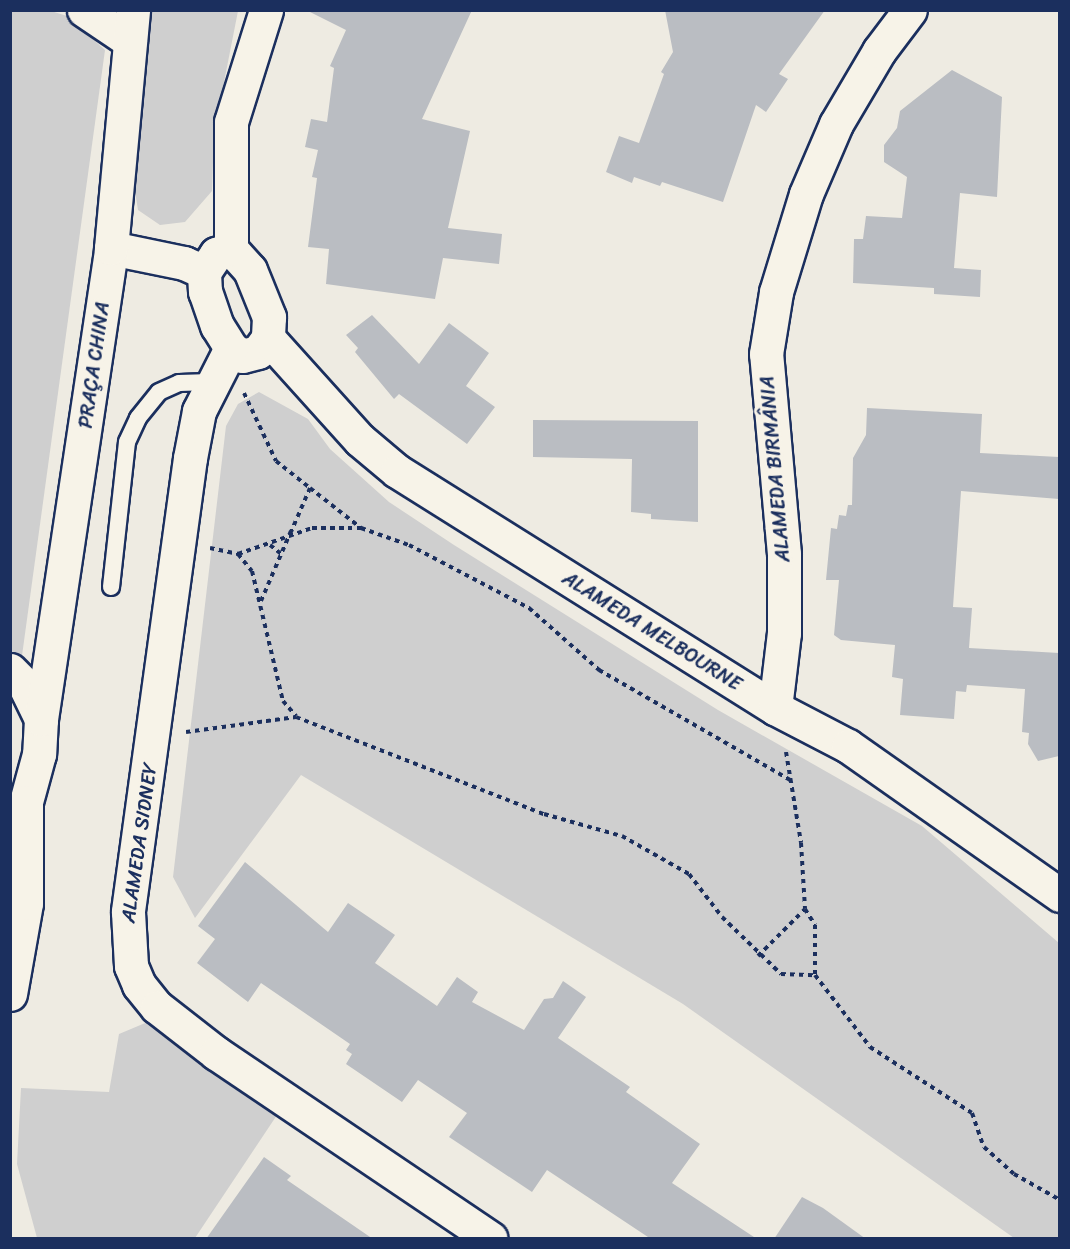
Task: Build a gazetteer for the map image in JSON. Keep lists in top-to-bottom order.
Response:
{
  "streets": {
    "street": [
      "PRAÇA CHINA",
      "ALAMEDA BIRMÂNIA",
      "ALAMEDA MELBOURNE",
      "ALAMEDA SIDNEY"
    ]
  },
  "crossings": [
    ["ALAMEDA BIRMÂNIA", "ALAMEDA MELBOURNE"]
  ]
}
